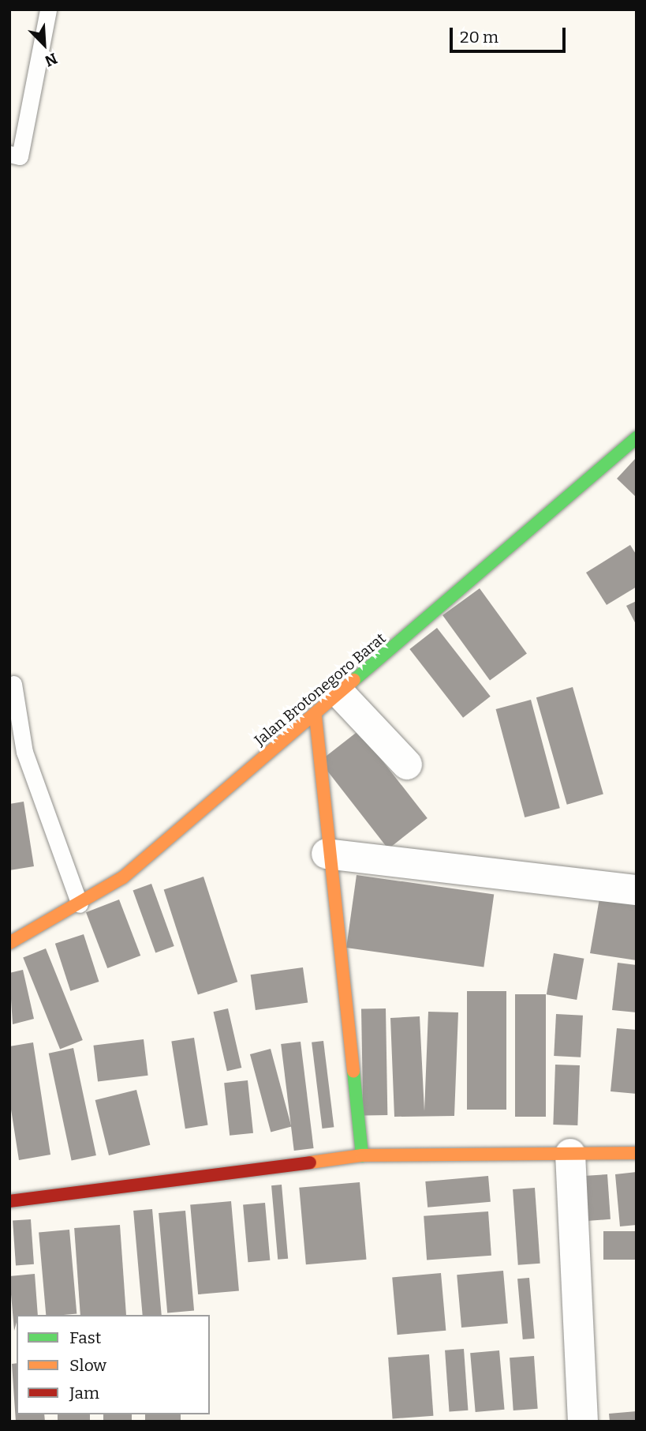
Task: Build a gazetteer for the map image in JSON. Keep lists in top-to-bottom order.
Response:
{
  "streets": {
    "street": ["Jalan Brotonegoro Barat"]
  },
  "legend": ["Fast", "Slow", "Jam"],
  "scale_bar": "20 m",
  "north": "bottom right"
}
